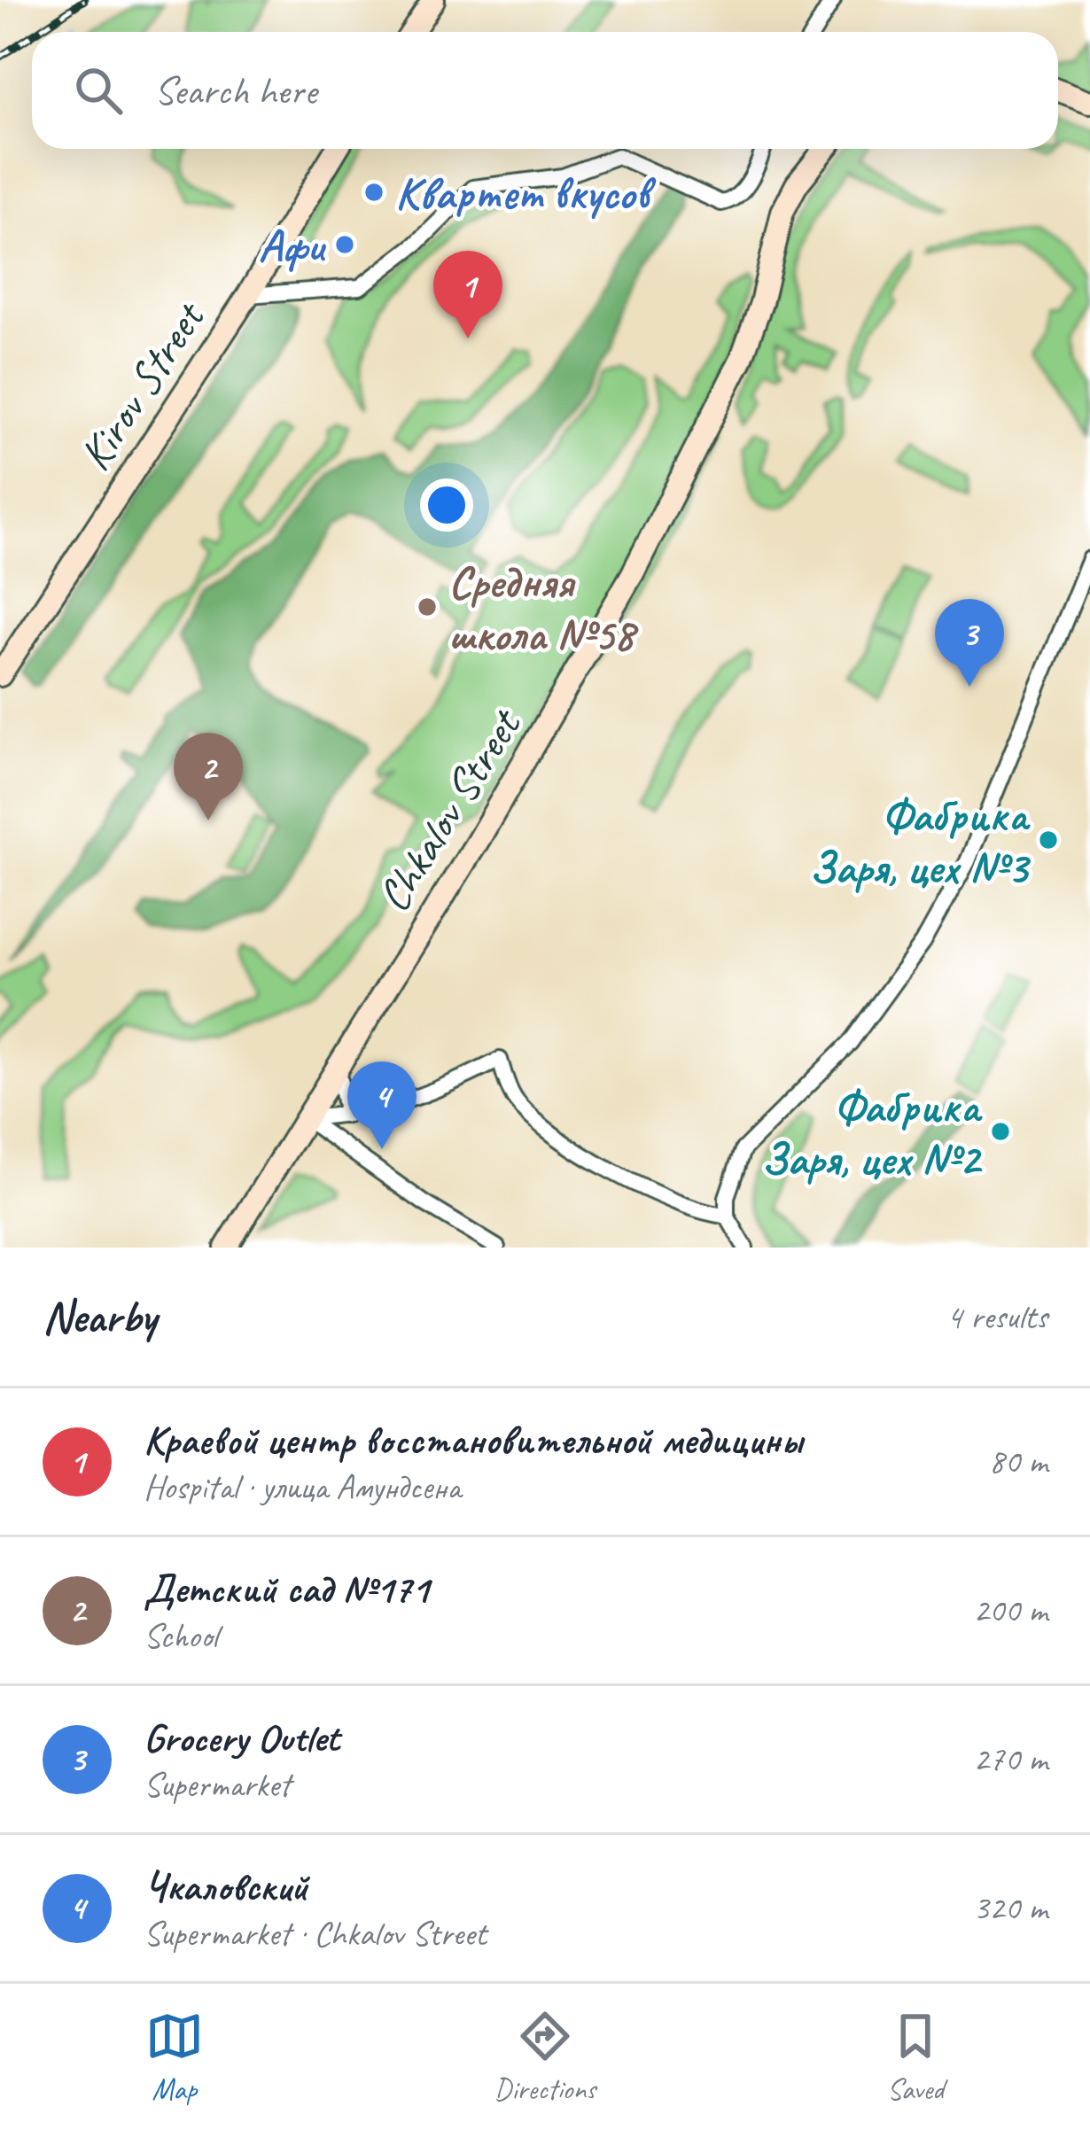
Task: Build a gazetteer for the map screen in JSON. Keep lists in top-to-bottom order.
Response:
{
  "streets": {
    "main road": ["Kirov Street", "Chkalov Street"]
  },
  "places": [
    "Квартет вкусов",
    "Афи",
    "Средняя школа №58",
    "Фабрика Заря, цех №3",
    "Фабрика Заря, цех №2"
  ],
  "page": {
    "search": "Search here",
    "pins": [
      "1",
      "3",
      "2",
      "4"
    ],
    "heading": ["Nearby", "4 results"],
    "list": [
      {
        "mark": "1",
        "name": "Краевой центр восстановительной медицины",
        "note": "Hospital · улица Амундсена",
        "value": "80 m"
      },
      {
        "mark": "2",
        "name": "Детский сад №171",
        "note": "School",
        "value": "200 m"
      },
      {
        "mark": "3",
        "name": "Grocery Outlet",
        "note": "Supermarket",
        "value": "270 m"
      },
      {
        "mark": "4",
        "name": "Чкаловский",
        "note": "Supermarket · Chkalov Street",
        "value": "320 m"
      }
    ],
    "nav": ["Map", "Directions", "Saved"]
  }
}
